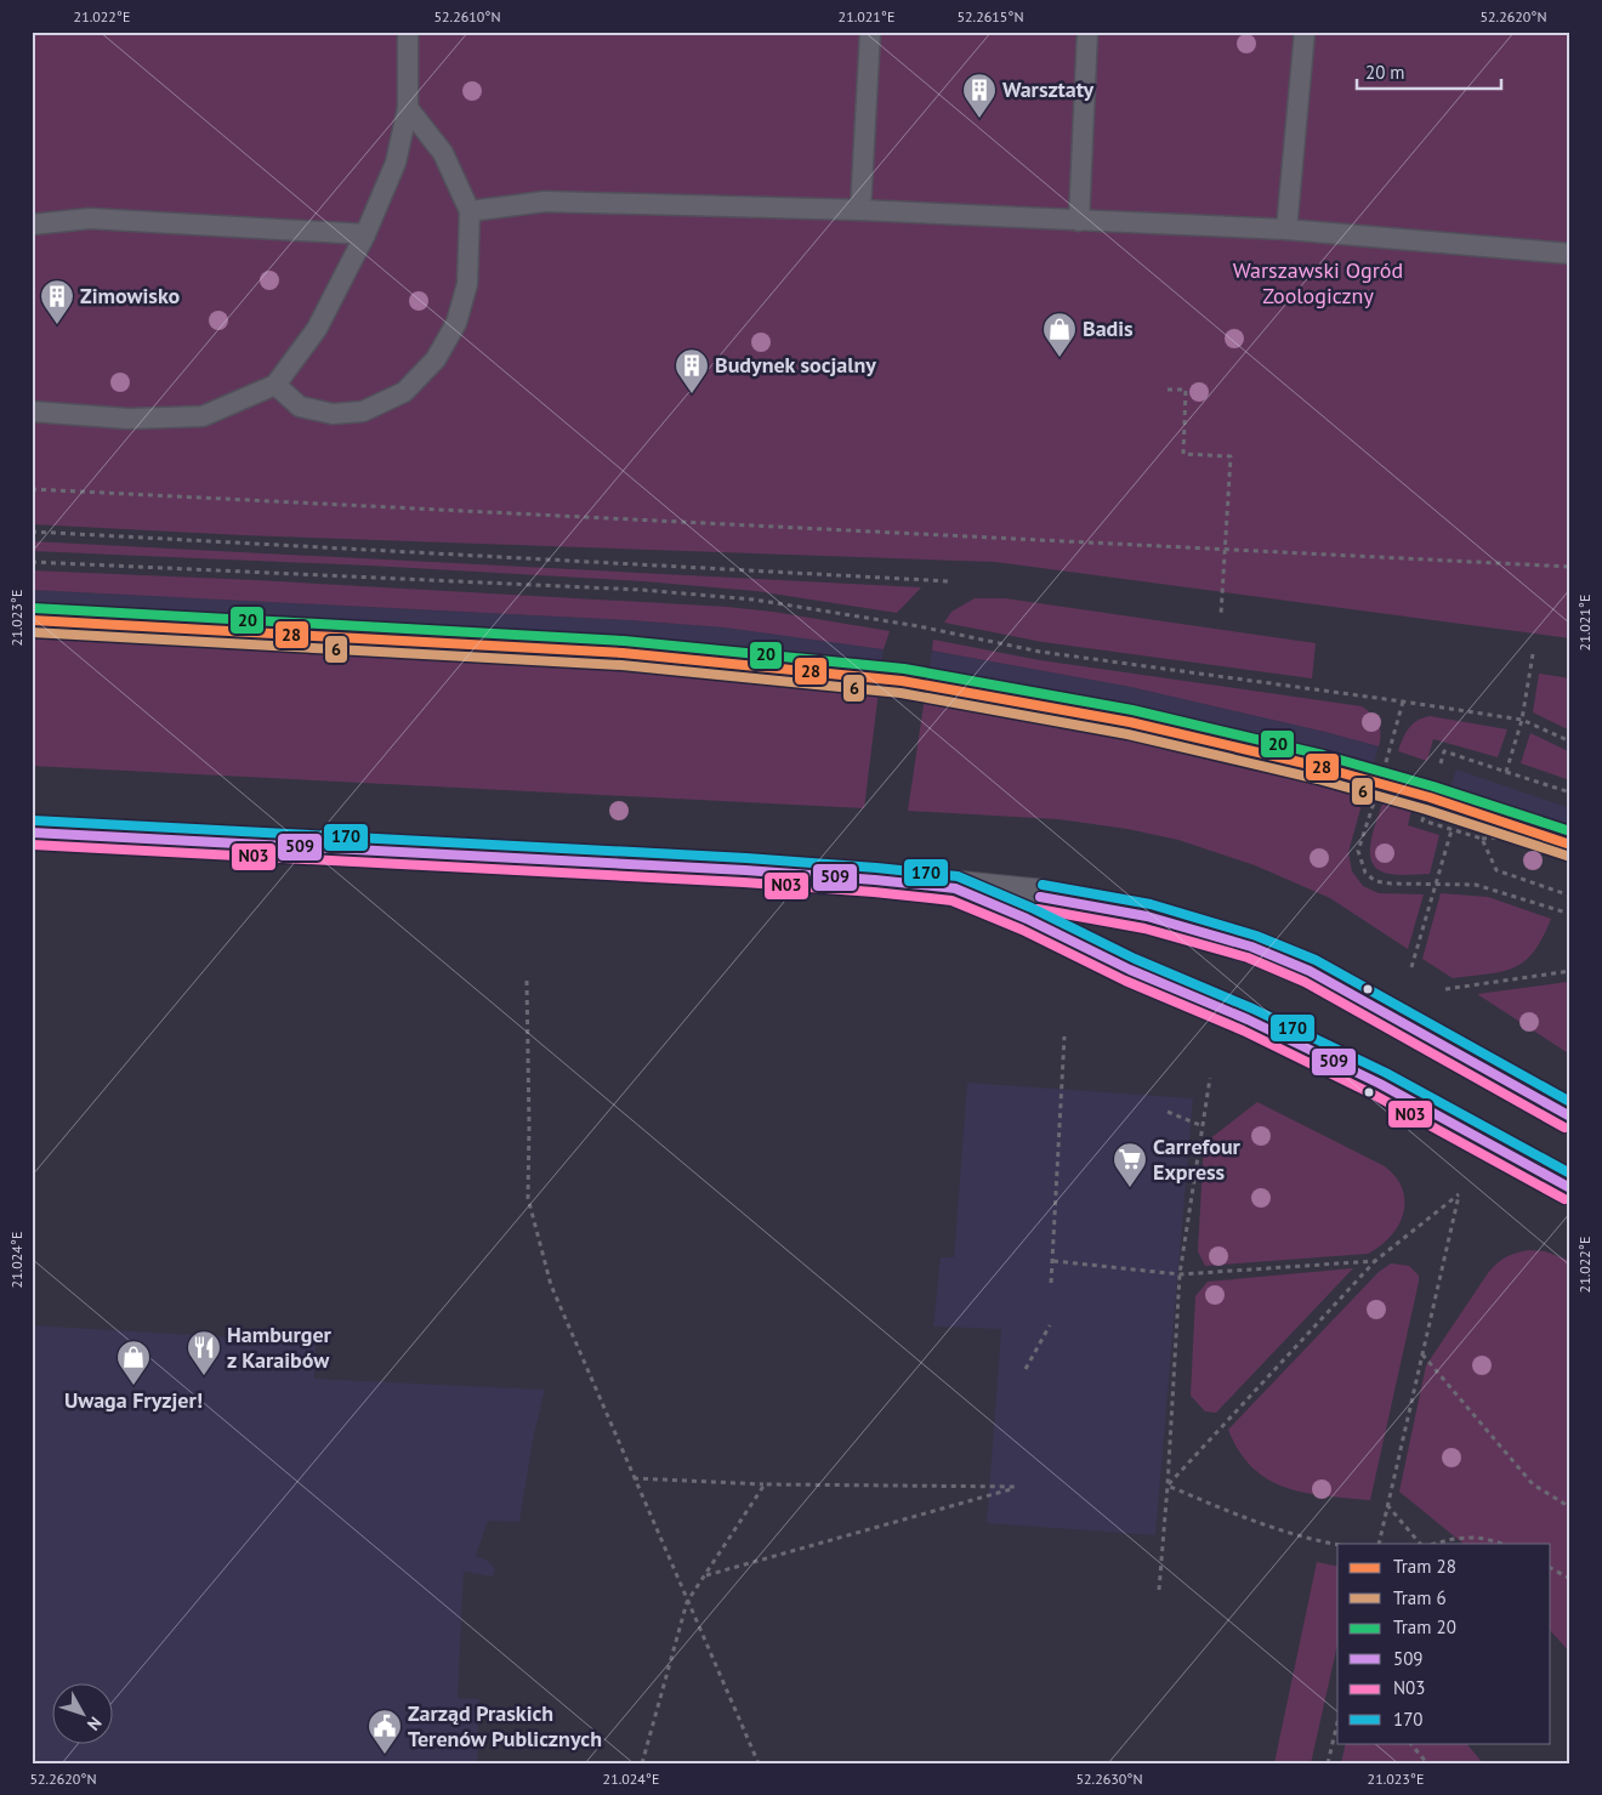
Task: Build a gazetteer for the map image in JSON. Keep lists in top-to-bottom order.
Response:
{
  "parks": ["Warszawski Ogród Zoologiczny"],
  "places": {
    "building": ["Warsztaty", "Zimowisko", "Budynek socjalny"],
    "shop": ["Badis", "Uwaga Fryzjer!"],
    "supermarket": ["Carrefour Express"],
    "restaurant": ["Hamburger z Karaibów"],
    "public building": ["Zarząd Praskich Terenów Publicznych"]
  },
  "lines": [
    "tram line 20",
    "tram line 28",
    "tram line 6",
    "transit line 170",
    "transit line 509",
    "transit line N03"
  ],
  "legend": [
    "Tram 28",
    "Tram 6",
    "Tram 20",
    "509",
    "N03",
    "170"
  ],
  "scale_bar": "20 m",
  "north": "bottom right",
  "coordinates": [
    "21.022°E",
    "52.2610°N",
    "21.021°E",
    "52.2615°N",
    "52.2620°N",
    "21.023°E",
    "21.024°E",
    "52.2630°N"
  ]
}
